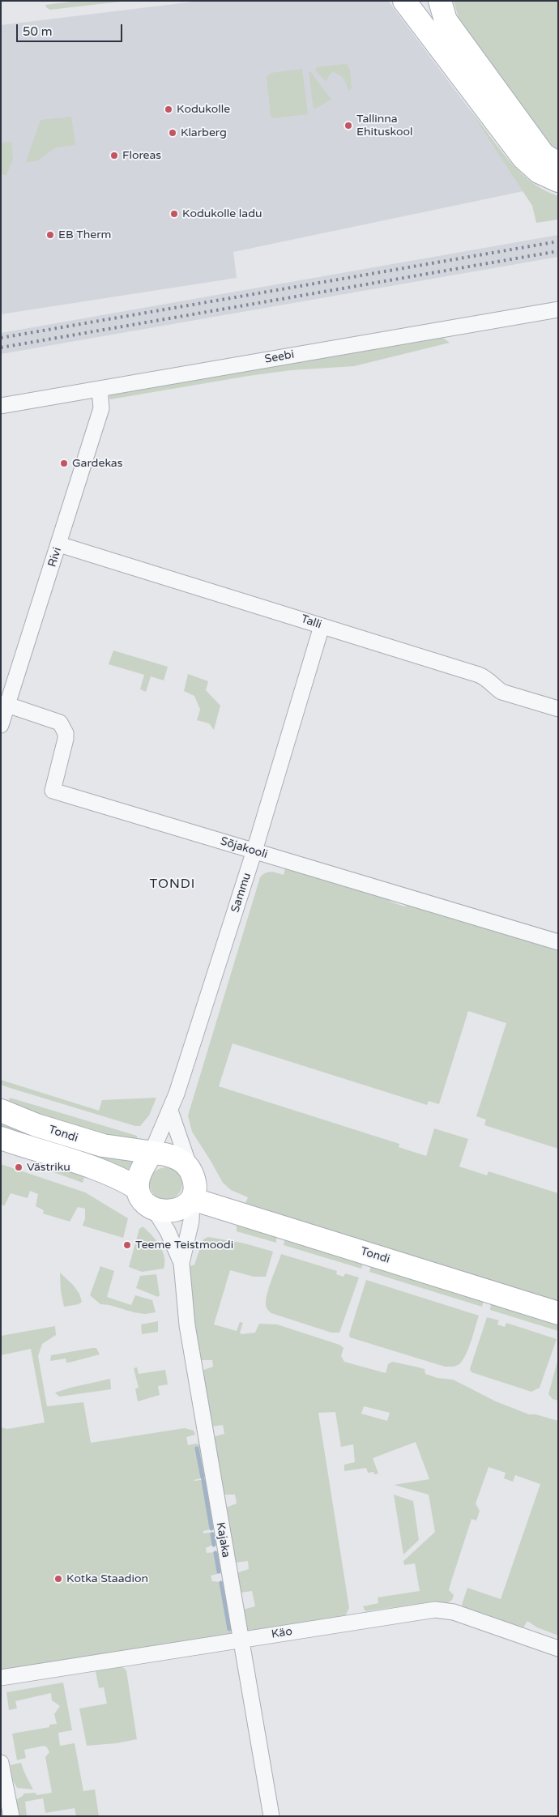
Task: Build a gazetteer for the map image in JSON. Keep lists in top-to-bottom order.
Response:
{
  "streets": {
    "street": [
      "Seebi",
      "Rivi",
      "Talli",
      "Sõjakooli",
      "Sammu",
      "Tondi",
      "Kajaka",
      "Käo"
    ]
  },
  "crossings": [
    ["Seebi", "Rivi"],
    ["Rivi", "Talli"],
    ["Rivi", "Sõjakooli"],
    ["Talli", "Sammu"],
    ["Sõjakooli", "Sammu"],
    ["Sammu", "Tondi"],
    ["Sammu", "Kajaka"],
    ["Tondi", "Kajaka"],
    ["Kajaka", "Käo"]
  ],
  "districts": ["TONDI"],
  "places": [
    "Kodukolle",
    "Tallinna Ehituskool",
    "Klarberg",
    "Floreas",
    "Kodukolle ladu",
    "EB Therm",
    "Gardekas",
    "Västriku",
    "Teeme Teistmoodi",
    "Kotka Staadion"
  ],
  "scale_bar": "50 m"
}
